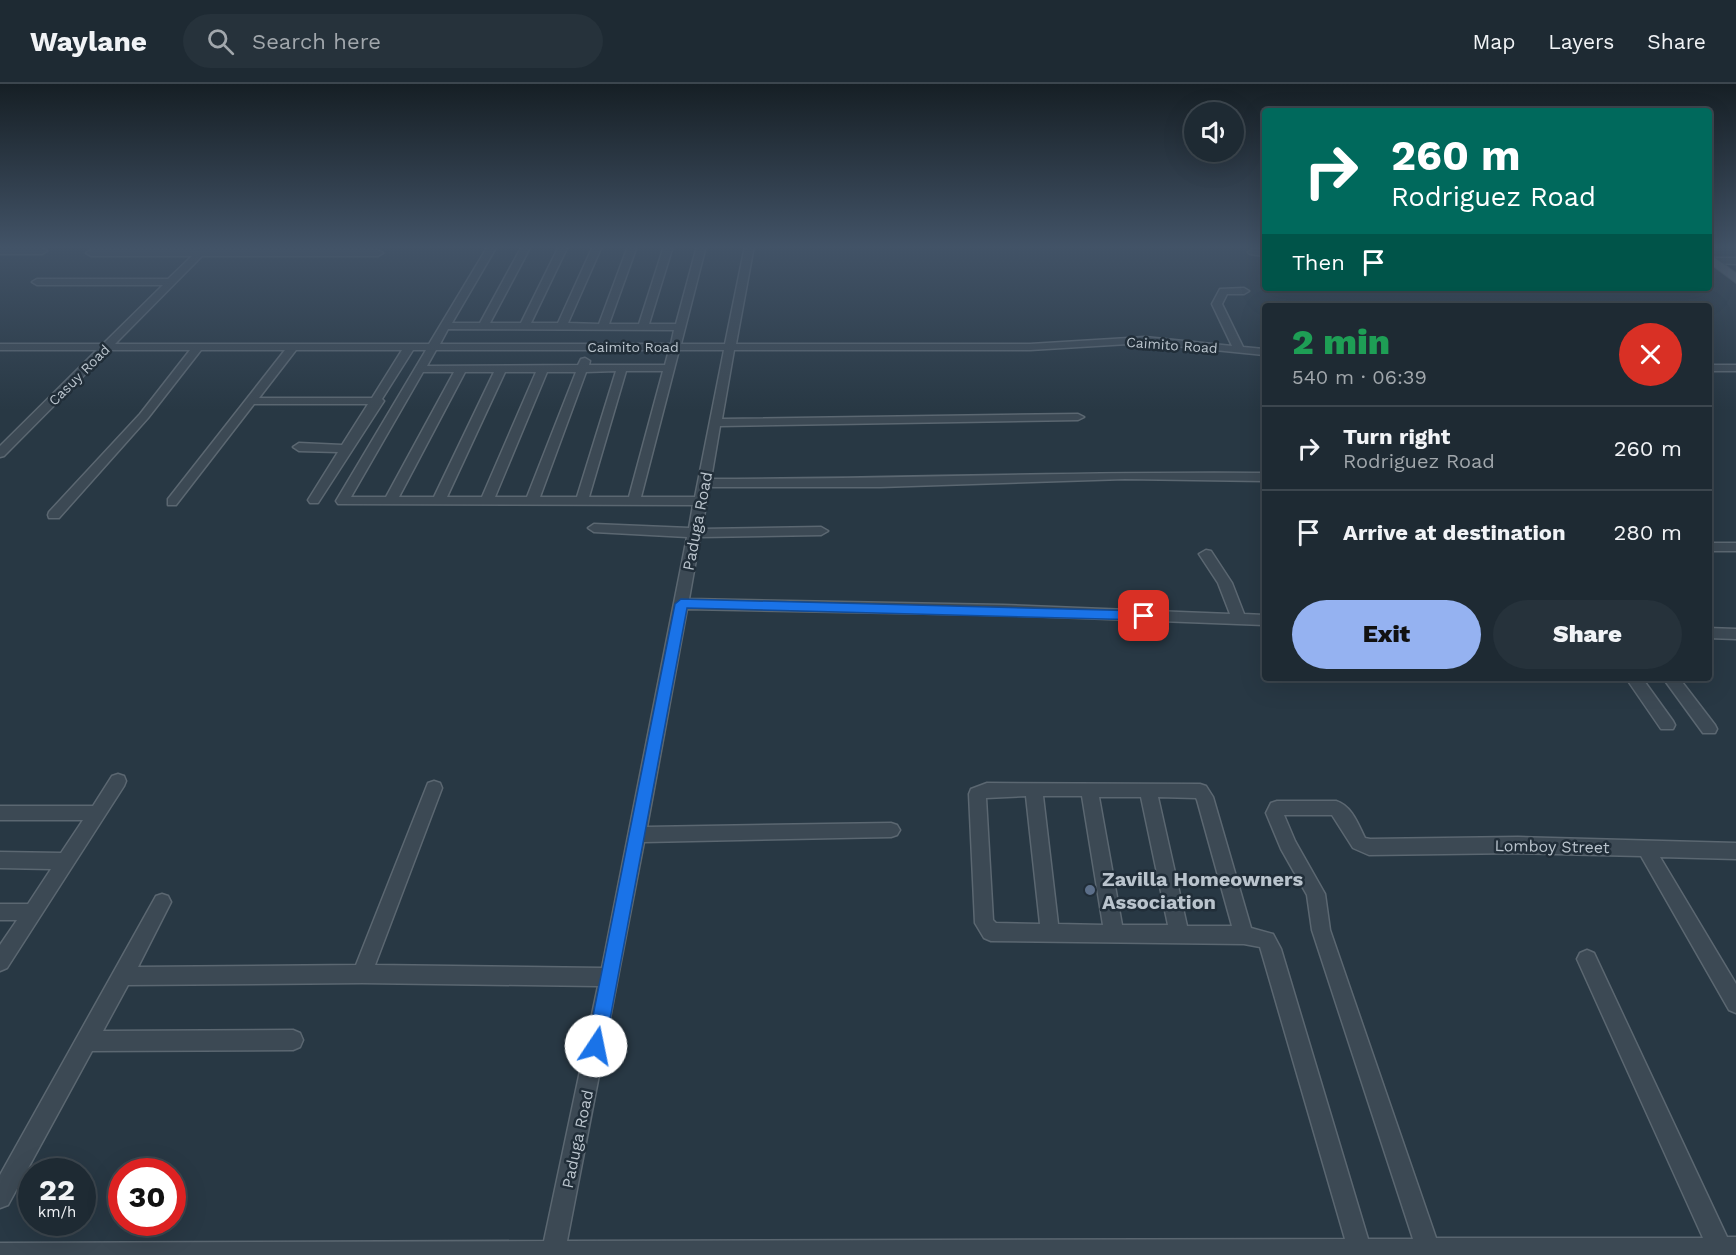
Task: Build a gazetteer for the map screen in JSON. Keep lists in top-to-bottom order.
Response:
{
  "streets": {
    "street": [
      "Caimito Road",
      "Casuy Road",
      "Paduga Road",
      "Lomboy Street"
    ]
  },
  "crossings": [
    ["Caimito Road", "Casuy Road"],
    ["Caimito Road", "Paduga Road"]
  ],
  "places": ["Zavilla Homeowners Association"],
  "page": {
    "header": "Waylane",
    "search": "Search here",
    "nav": ["Map", "Layers", "Share"],
    "turn": ["260 m", "Rodriguez Road"],
    "then": "Then",
    "heading": ["2 min", "540 m · 06:39"],
    "list": [
      {
        "name": "Turn right",
        "note": "Rodriguez Road",
        "value": "260 m"
      },
      {
        "name": "Arrive at destination",
        "value": "280 m"
      }
    ],
    "buttons": ["Exit", "Share"],
    "speed": "22 km/h",
    "limit": "30"
  }
}
